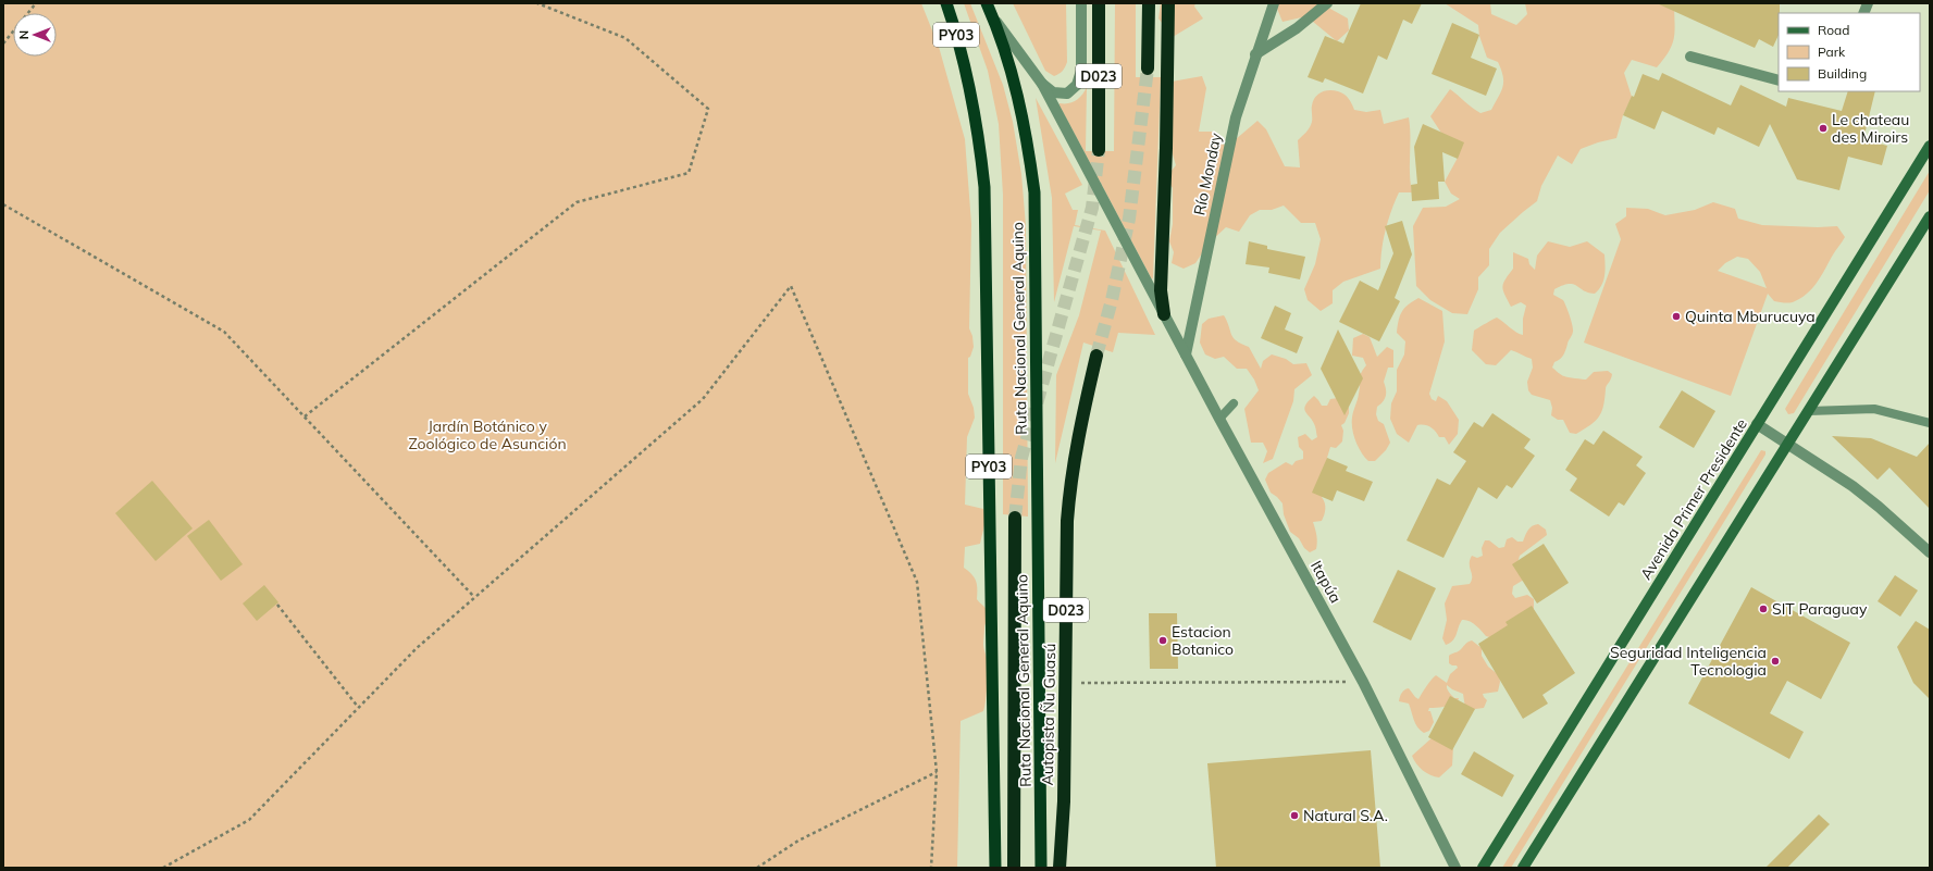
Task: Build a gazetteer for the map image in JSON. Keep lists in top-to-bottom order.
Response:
{
  "streets": {
    "highway": [
      "PY03",
      "D023",
      "Ruta Nacional General Aquino",
      "Autopista Ñu Guasú"
    ],
    "main road": ["Avenida Primer Presidente"],
    "street": ["Río Monday", "Itapúa"]
  },
  "crossings": [
    ["Río Monday", "Itapúa"],
    ["Ruta Nacional General Aquino", "Itapúa"]
  ],
  "parks": ["Jardín Botánico y Zoológico de Asunción"],
  "places": [
    "Le chateau des Miroirs",
    "Quinta Mburucuya",
    "SIT Paraguay",
    "Estacion Botanico",
    "Seguridad Inteligencia Tecnologia",
    "Natural S.A."
  ],
  "legend": ["Road", "Park", "Building"],
  "north": "left"
}
